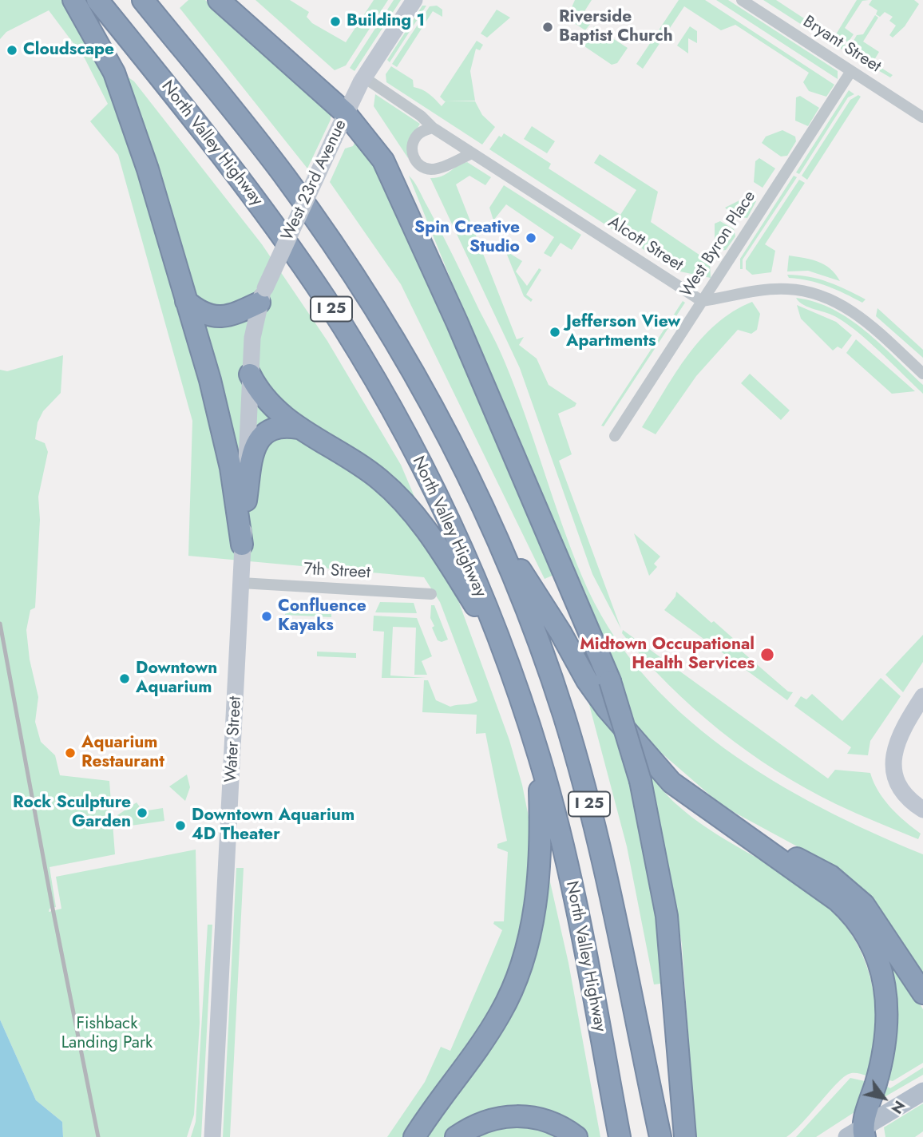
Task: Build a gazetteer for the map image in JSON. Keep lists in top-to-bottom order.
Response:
{
  "streets": {
    "highway": ["North Valley Highway", "I 25"],
    "street": [
      "Bryant Street",
      "West 23rd Avenue",
      "Alcott Street",
      "West Byron Place",
      "7th Street",
      "Water Street"
    ]
  },
  "crossings": [
    ["Bryant Street", "West Byron Place"],
    ["West 23rd Avenue", "Alcott Street"],
    ["West 23rd Avenue", "Water Street"],
    ["Alcott Street", "West Byron Place"],
    ["7th Street", "Water Street"]
  ],
  "parks": ["Fishback Landing Park"],
  "places": [
    "Building 1",
    "Riverside Baptist Church",
    "Cloudscape",
    "Spin Creative Studio",
    "Jefferson View Apartments",
    "Confluence Kayaks",
    "Midtown Occupational Health Services",
    "Downtown Aquarium",
    "Aquarium Restaurant",
    "Rock Sculpture Garden",
    "Downtown Aquarium 4D Theater"
  ],
  "north": "bottom right"
}
